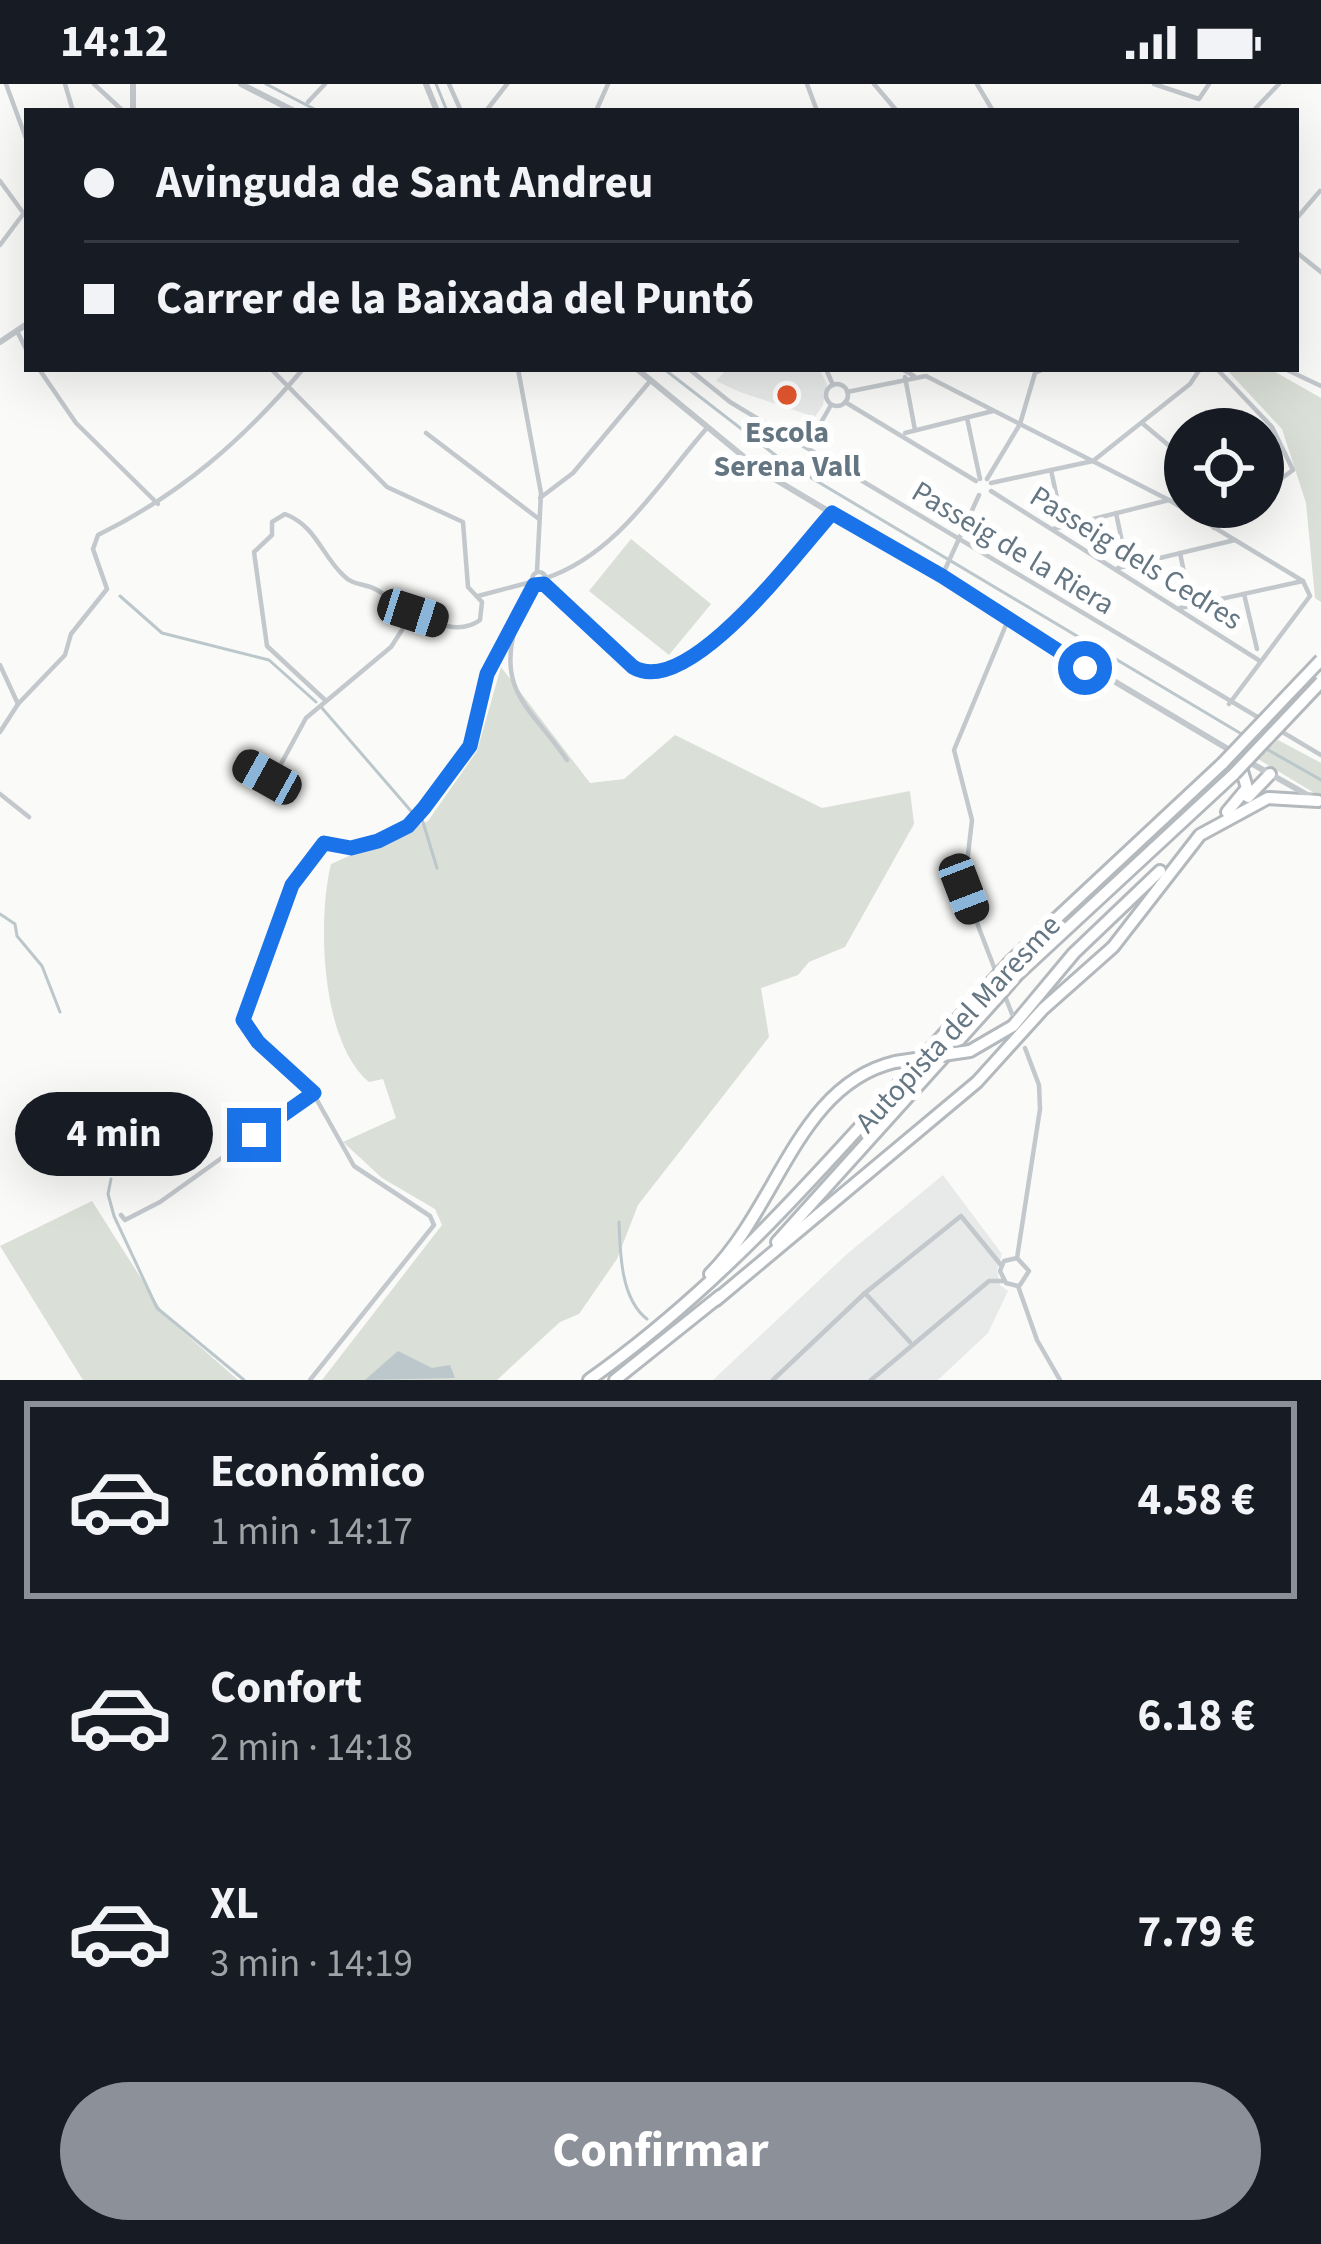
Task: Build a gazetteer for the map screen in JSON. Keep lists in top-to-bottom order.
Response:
{
  "streets": {
    "highway": ["Autopista del Maresme"],
    "street": ["Passeig de la Riera", "Passeig dels Cedres"]
  },
  "places": ["Escola Serena Vall"],
  "page": {
    "status": "14:12",
    "banner": ["Avinguda de Sant Andreu", "Carrer de la Baixada del Puntó"],
    "bubble": "4 min",
    "list": [
      {
        "name": "Económico",
        "note": "1 min · 14:17",
        "value": "4.58 €"
      },
      {
        "name": "Confort",
        "note": "2 min · 14:18",
        "value": "6.18 €"
      },
      {
        "name": "XL",
        "note": "3 min · 14:19",
        "value": "7.79 €"
      }
    ],
    "buttons": "Confirmar"
  }
}
